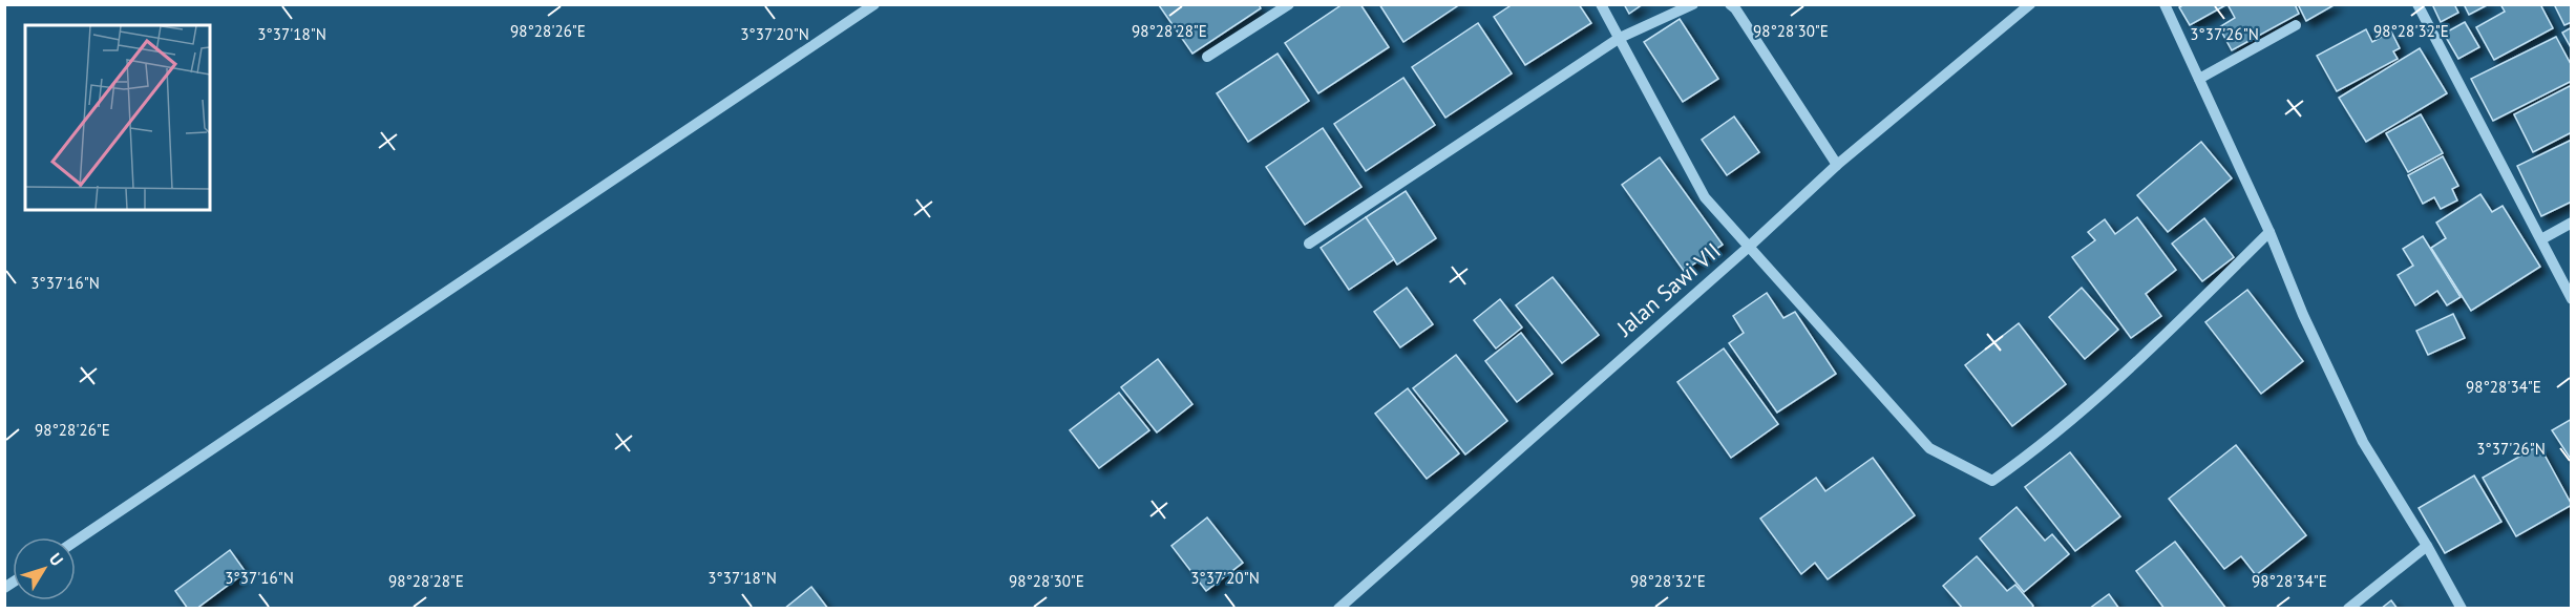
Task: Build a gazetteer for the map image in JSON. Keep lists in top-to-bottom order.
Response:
{
  "streets": {
    "street": ["Jalan Sawi VII"]
  },
  "north": "top right",
  "coordinates": [
    "98°28'26\"E",
    "98°28'28\"E",
    "98°28'30\"E",
    "98°28'32\"E",
    "3°37'26\"N",
    "3°37'18\"N",
    "3°37'20\"N",
    "3°37'16\"N",
    "98°28'34\"E"
  ]
}
